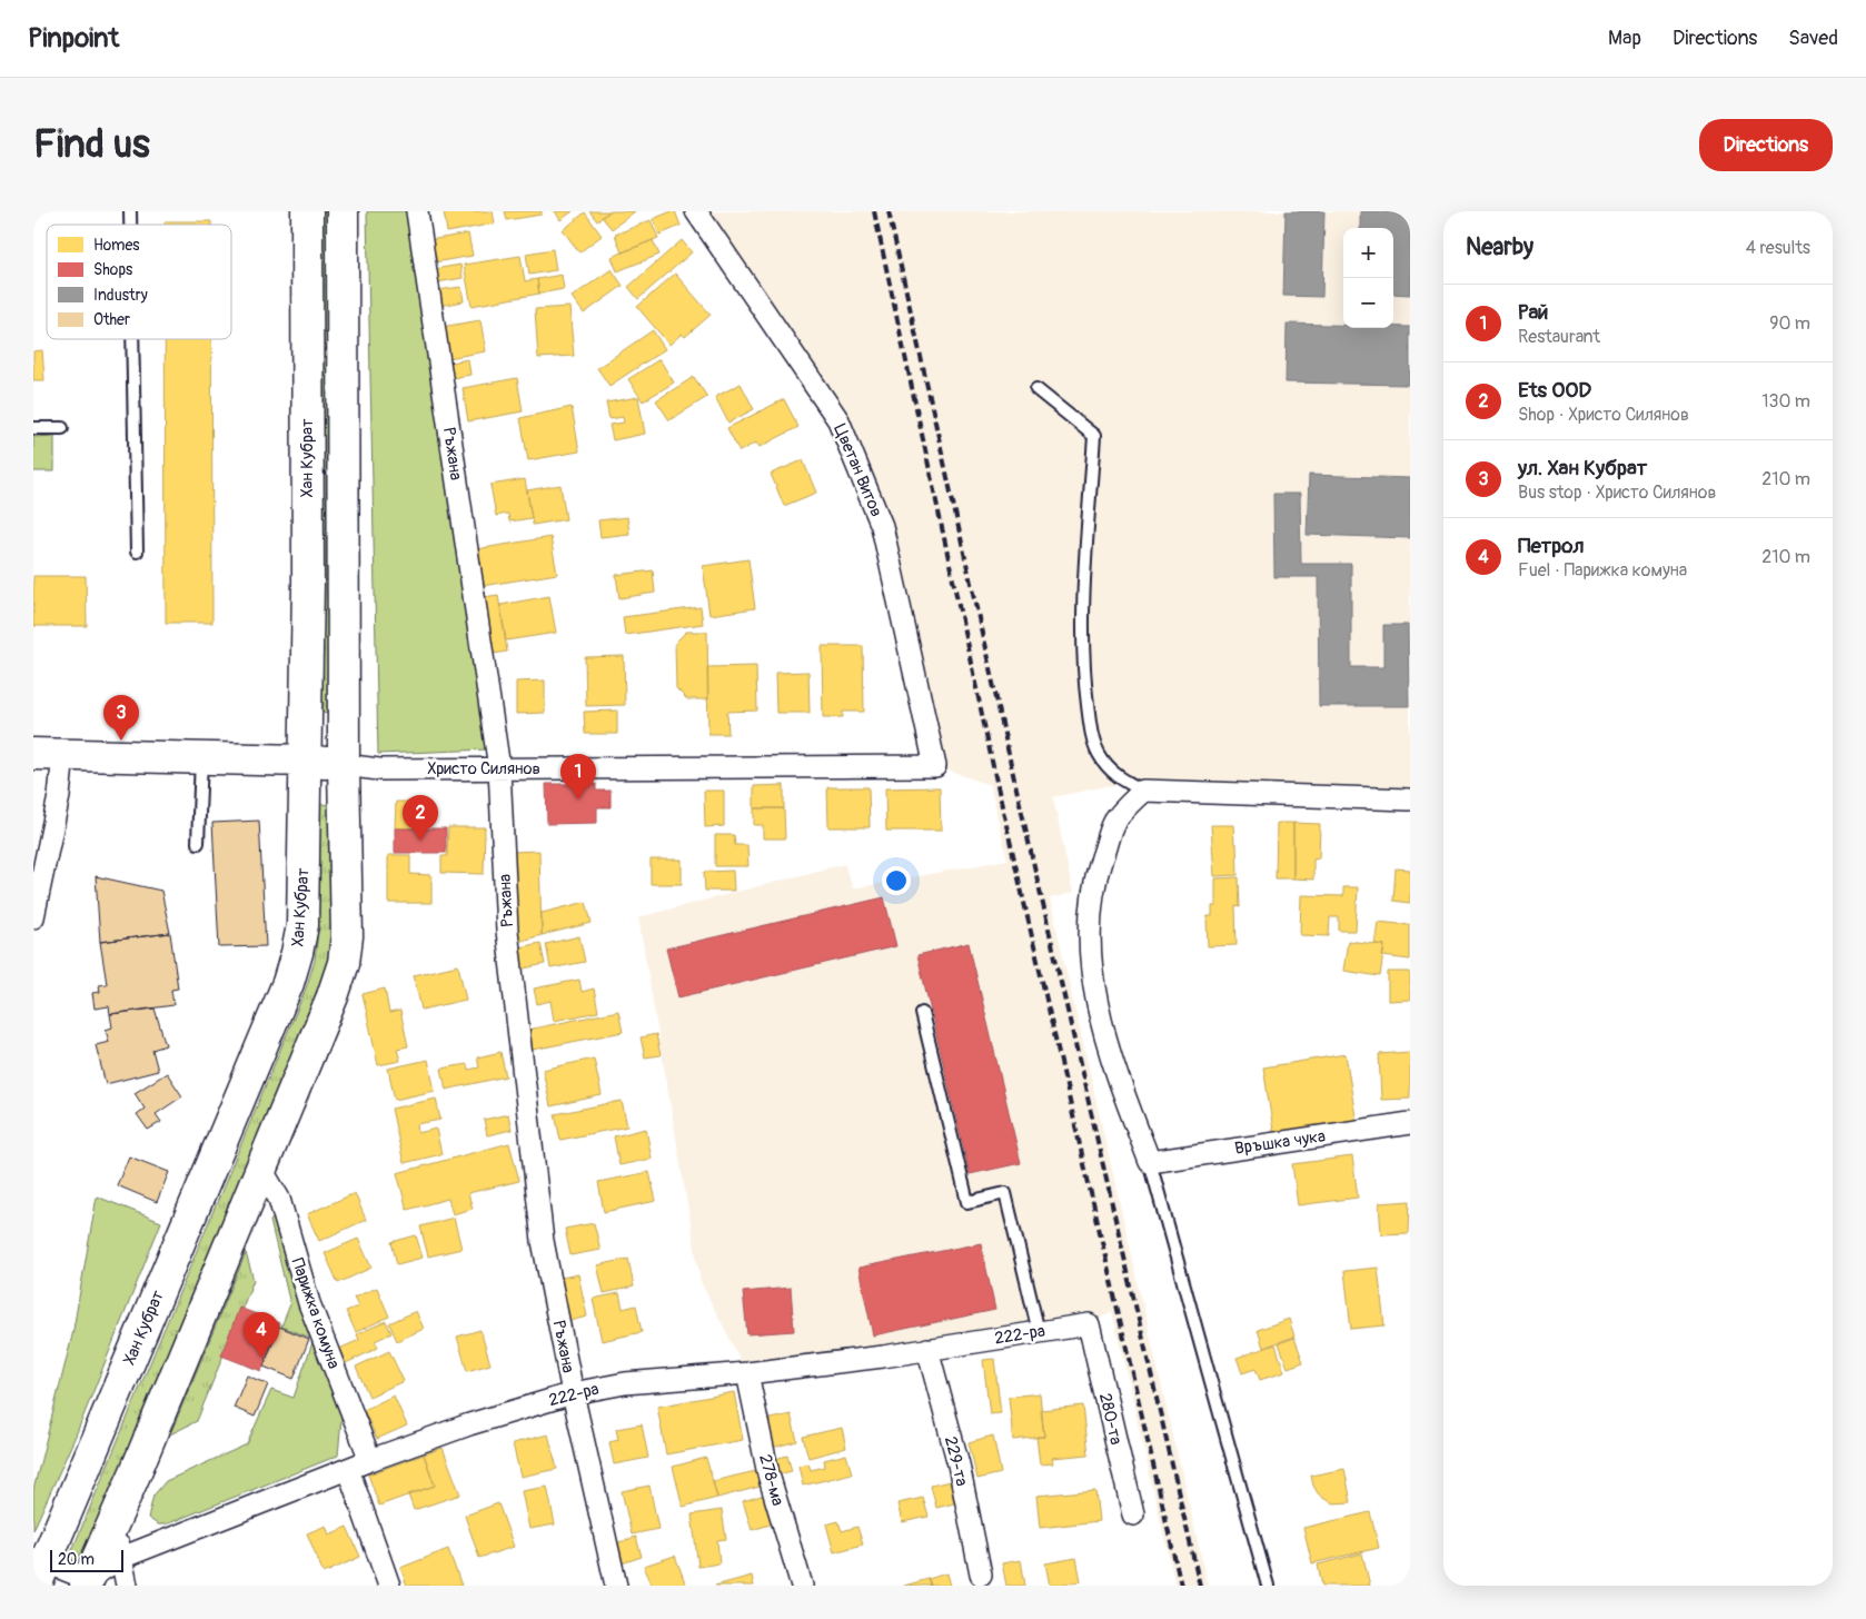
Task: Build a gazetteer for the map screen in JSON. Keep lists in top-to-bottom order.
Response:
{
  "streets": {
    "street": [
      "Ръжана",
      "Хан Кубрат",
      "Цветан Витов",
      "Христо Силянов",
      "Връшка чука",
      "Парижка комуна",
      "222-ра",
      "280-та",
      "229-та",
      "278-ма"
    ]
  },
  "crossings": [
    ["Ръжана", "Христо Силянов"],
    ["Ръжана", "222-ра"],
    ["Хан Кубрат", "Христо Силянов"],
    ["Цветан Витов", "Христо Силянов"],
    ["Парижка комуна", "222-ра"],
    ["222-ра", "280-та"],
    ["222-ра", "229-та"],
    ["222-ра", "278-ма"]
  ],
  "legend": [
    "Homes",
    "Shops",
    "Industry",
    "Other"
  ],
  "scale_bar": "20 m",
  "page": {
    "header": "Pinpoint",
    "nav": ["Map", "Directions", "Saved"],
    "buttons": "Directions",
    "title": "Find us",
    "heading": ["Nearby", "4 results"],
    "map_buttons": ["+", "−"],
    "list": [
      {
        "mark": "1",
        "name": "Рай",
        "note": "Restaurant",
        "value": "90 m"
      },
      {
        "mark": "2",
        "name": "Ets OOD",
        "note": "Shop · Христо Силянов",
        "value": "130 m"
      },
      {
        "mark": "3",
        "name": "ул. Хан Кубрат",
        "note": "Bus stop · Христо Силянов",
        "value": "210 m"
      },
      {
        "mark": "4",
        "name": "Петрол",
        "note": "Fuel · Парижка комуна",
        "value": "210 m"
      }
    ],
    "pins": [
      "3",
      "1",
      "2",
      "4"
    ],
    "scale": "20 m"
  }
}
